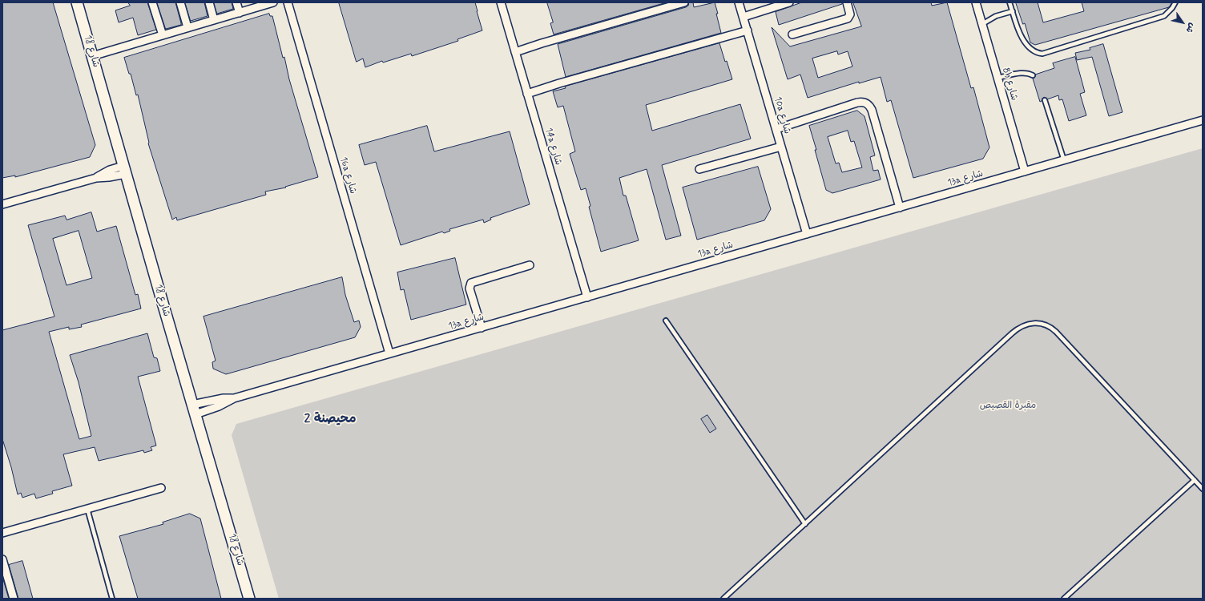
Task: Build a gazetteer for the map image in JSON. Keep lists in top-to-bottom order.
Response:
{
  "streets": {
    "street": [
      "شارع 18",
      "8b شارع",
      "10a شارع",
      "14a شارع",
      "16a شارع",
      "13a شارع"
    ]
  },
  "crossings": [
    ["شارع 18", "13a شارع"],
    ["8b شارع", "13a شارع"],
    ["10a شارع", "13a شارع"],
    ["14a شارع", "13a شارع"],
    ["16a شارع", "13a شارع"]
  ],
  "districts": ["محيصنة 2"],
  "parks": ["مقبرة القصيص"],
  "north": "bottom right"
}
